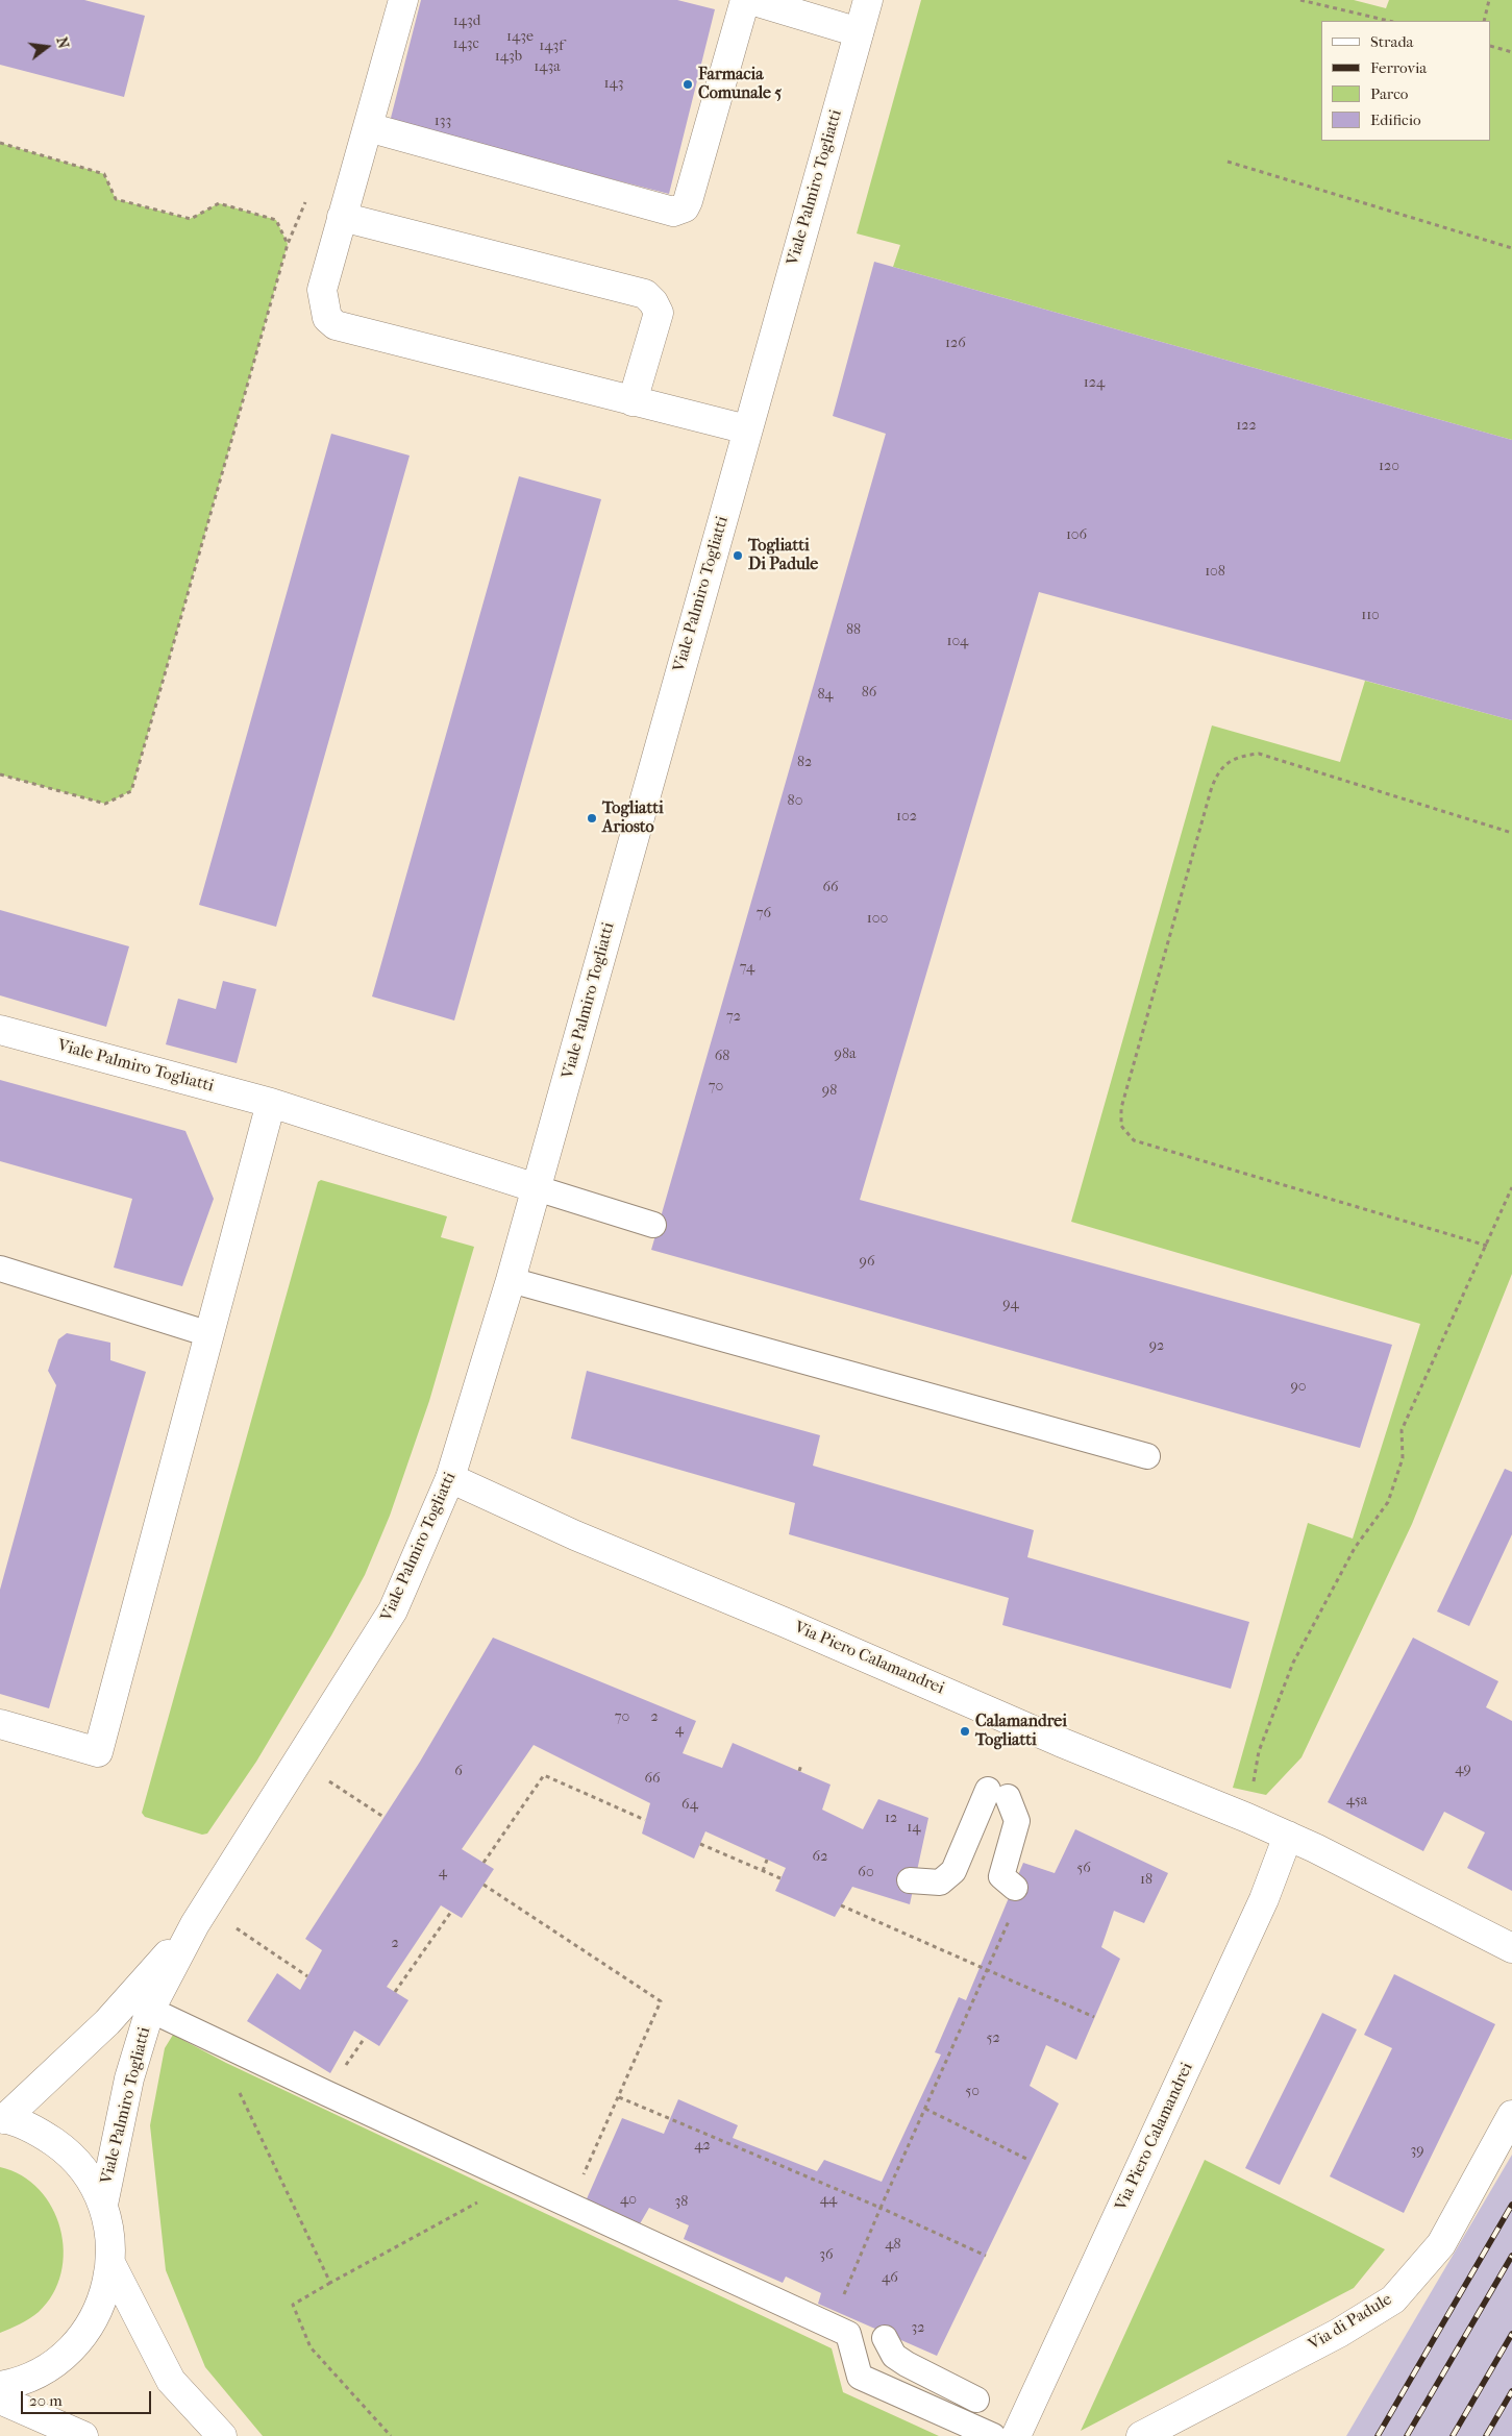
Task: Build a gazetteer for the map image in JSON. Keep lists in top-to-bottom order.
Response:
{
  "streets": {
    "street": ["Viale Palmiro Togliatti", "Via Piero Calamandrei", "Via di Padule"]
  },
  "crossings": [
    ["Viale Palmiro Togliatti", "Via Piero Calamandrei"]
  ],
  "places": [
    "Farmacia Comunale 5",
    "Togliatti Di Padule",
    "Togliatti Ariosto",
    "Calamandrei Togliatti"
  ],
  "house_numbers": [
    "143d",
    "143e",
    "143c",
    "143f",
    "143b",
    "143a",
    "143",
    "133",
    "126",
    "124",
    "122",
    "120",
    "106",
    "108",
    "110",
    "88",
    "104",
    "86",
    "84",
    "82",
    "80",
    "102",
    "66",
    "76",
    "100",
    "74",
    "72",
    "98a",
    "68",
    "70",
    "98",
    "96",
    "94",
    "92",
    "90",
    "70",
    "2",
    "4",
    "49",
    "6",
    "66",
    "45a",
    "64",
    "12",
    "14",
    "62",
    "56",
    "4",
    "60",
    "18",
    "2",
    "52",
    "50",
    "42",
    "39",
    "40",
    "44",
    "38",
    "48",
    "36",
    "46",
    "32"
  ],
  "legend": [
    "Strada",
    "Ferrovia",
    "Parco",
    "Edificio"
  ],
  "scale_bar": "20 m",
  "north": "right"
}
